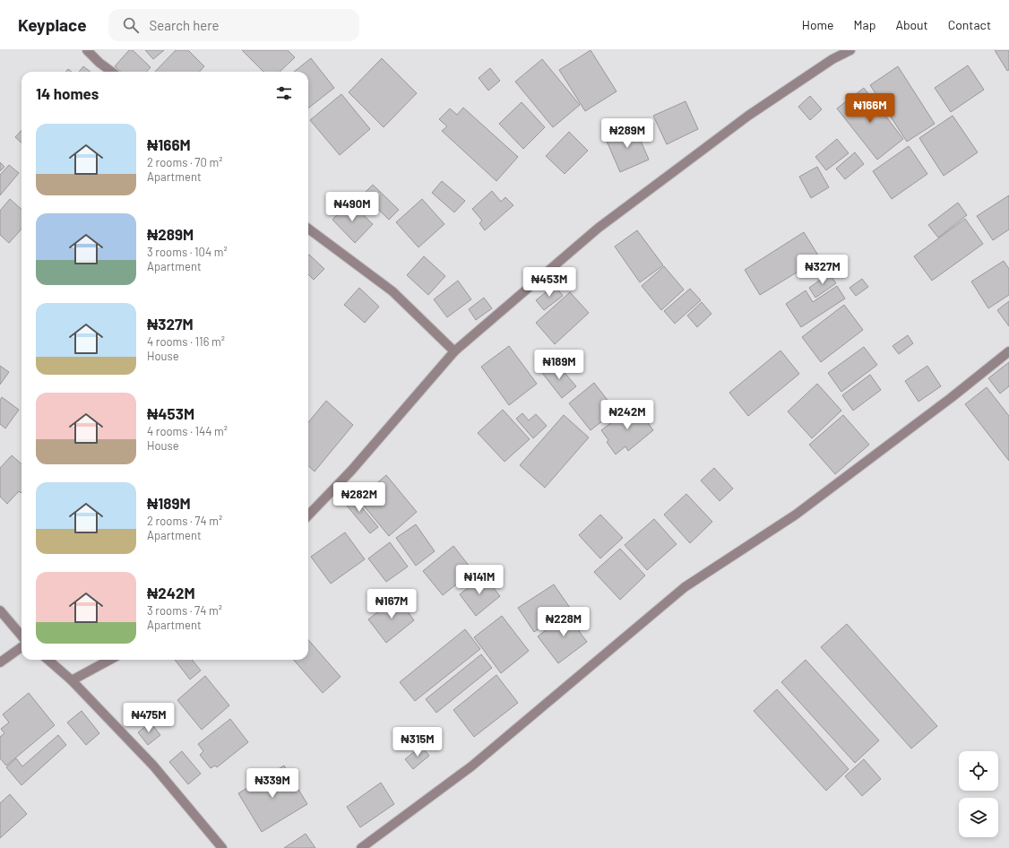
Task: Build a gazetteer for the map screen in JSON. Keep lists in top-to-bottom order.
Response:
{
  "page": {
    "header": "Keyplace",
    "search": "Search here",
    "nav": [
      "Home",
      "Map",
      "About",
      "Contact"
    ],
    "heading": "14 homes",
    "price": [
      "₦166M",
      "₦289M",
      "₦490M",
      "₦327M",
      "₦453M",
      "₦189M",
      "₦242M",
      "₦282M",
      "₦141M",
      "₦167M",
      "₦228M",
      "₦475M",
      "₦315M",
      "₦339M"
    ],
    "list": [
      {
        "name": "₦166M",
        "note": "2 rooms · 70 m² · Apartment"
      },
      {
        "name": "₦289M",
        "note": "3 rooms · 104 m² · Apartment"
      },
      {
        "name": "₦327M",
        "note": "4 rooms · 116 m² · House"
      },
      {
        "name": "₦453M",
        "note": "4 rooms · 144 m² · House"
      },
      {
        "name": "₦189M",
        "note": "2 rooms · 74 m² · Apartment"
      },
      {
        "name": "₦242M",
        "note": "3 rooms · 74 m² · Apartment"
      }
    ]
  }
}
